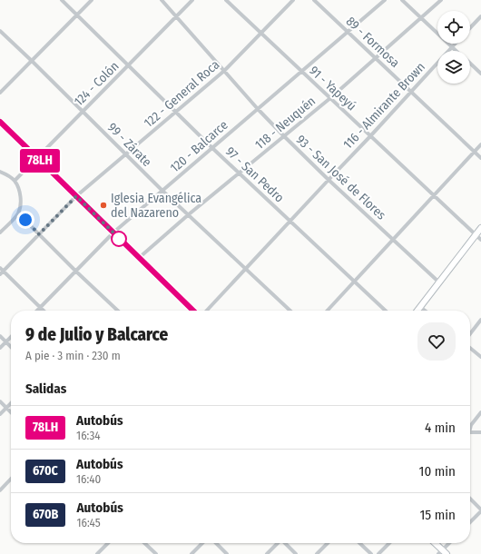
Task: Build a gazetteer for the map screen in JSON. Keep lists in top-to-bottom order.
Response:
{
  "streets": {
    "street": [
      "89 - Formosa",
      "124 - Colón",
      "91 - Yapeyú",
      "122 - General Roca",
      "116 - Almirante Brown",
      "118 - Neuquén",
      "99 - Zárate",
      "120 - Balcarce",
      "97 - San Pedro",
      "93 - San José de Flores"
    ]
  },
  "crossings": [
    ["89 - Formosa", "116 - Almirante Brown"],
    ["89 - Formosa", "118 - Neuquén"],
    ["89 - Formosa", "120 - Balcarce"],
    ["124 - Colón", "99 - Zárate"],
    ["124 - Colón", "97 - San Pedro"],
    ["124 - Colón", "93 - San José de Flores"],
    ["91 - Yapeyú", "122 - General Roca"],
    ["91 - Yapeyú", "116 - Almirante Brown"],
    ["91 - Yapeyú", "118 - Neuquén"],
    ["91 - Yapeyú", "120 - Balcarce"],
    ["122 - General Roca", "99 - Zárate"],
    ["122 - General Roca", "97 - San Pedro"],
    ["122 - General Roca", "93 - San José de Flores"],
    ["116 - Almirante Brown", "99 - Zárate"],
    ["116 - Almirante Brown", "97 - San Pedro"],
    ["116 - Almirante Brown", "93 - San José de Flores"],
    ["118 - Neuquén", "99 - Zárate"],
    ["118 - Neuquén", "97 - San Pedro"],
    ["118 - Neuquén", "93 - San José de Flores"],
    ["99 - Zárate", "120 - Balcarce"],
    ["120 - Balcarce", "97 - San Pedro"],
    ["120 - Balcarce", "93 - San José de Flores"]
  ],
  "places": ["Iglesia Evangélica del Nazareno"],
  "lines": ["bus line 78LH"],
  "page": {
    "on_map": "78LH",
    "heading": [
      ["9 de Julio y Balcarce", "A pie · 3 min · 230 m"],
      "Salidas"
    ],
    "list": [
      {
        "mark": "78LH",
        "name": "Autobús",
        "note": "16:34",
        "value": "4 min"
      },
      {
        "mark": "670C",
        "name": "Autobús",
        "note": "16:40",
        "value": "10 min"
      },
      {
        "mark": "670B",
        "name": "Autobús",
        "note": "16:45",
        "value": "15 min"
      }
    ]
  }
}
